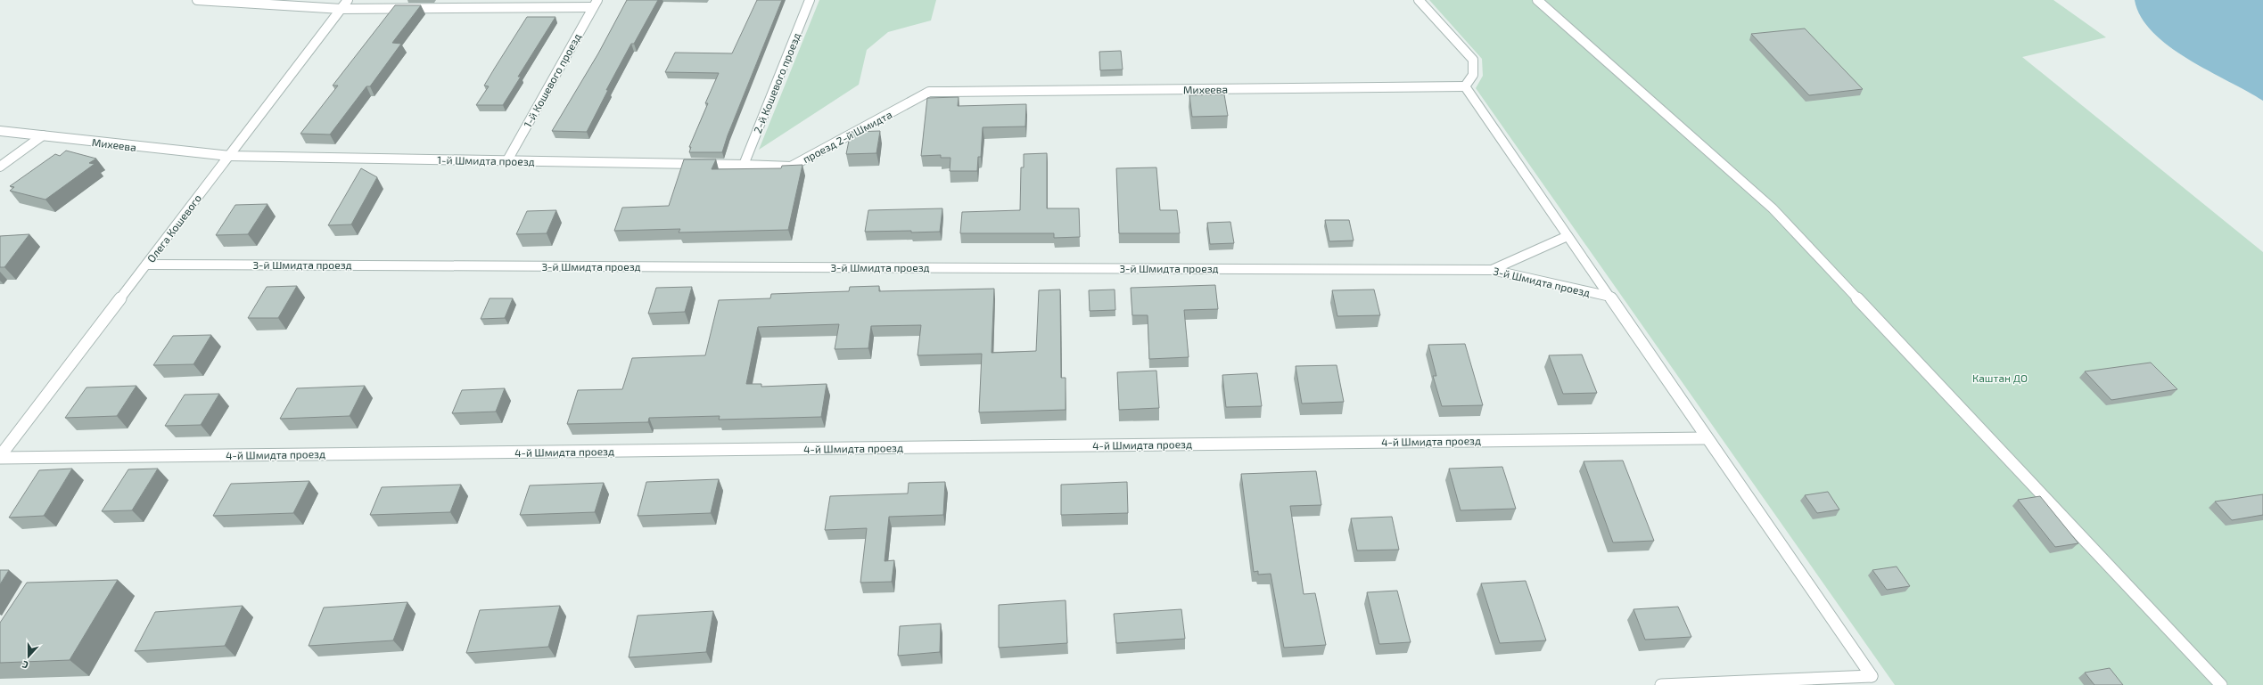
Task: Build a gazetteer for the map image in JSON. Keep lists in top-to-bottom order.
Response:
{
  "streets": {
    "street": [
      "1-й Кошевого проезд",
      "2-й Кошевого проезд",
      "Михеева",
      "проезд 2-й Шмидта",
      "1-й Шмидта проезд",
      "Олега Кошевого",
      "3-й Шмидта проезд",
      "4-й Шмидта проезд"
    ]
  },
  "crossings": [
    ["1-й Кошевого проезд", "1-й Шмидта проезд"],
    ["2-й Кошевого проезд", "проезд 2-й Шмидта"],
    ["2-й Кошевого проезд", "1-й Шмидта проезд"],
    ["Михеева", "проезд 2-й Шмидта"],
    ["Михеева", "1-й Шмидта проезд"],
    ["Михеева", "Олега Кошевого"],
    ["проезд 2-й Шмидта", "1-й Шмидта проезд"],
    ["1-й Шмидта проезд", "Олега Кошевого"],
    ["Олега Кошевого", "3-й Шмидта проезд"],
    ["Олега Кошевого", "4-й Шмидта проезд"]
  ],
  "parks": ["Каштан ДО"],
  "north": "bottom"
}
